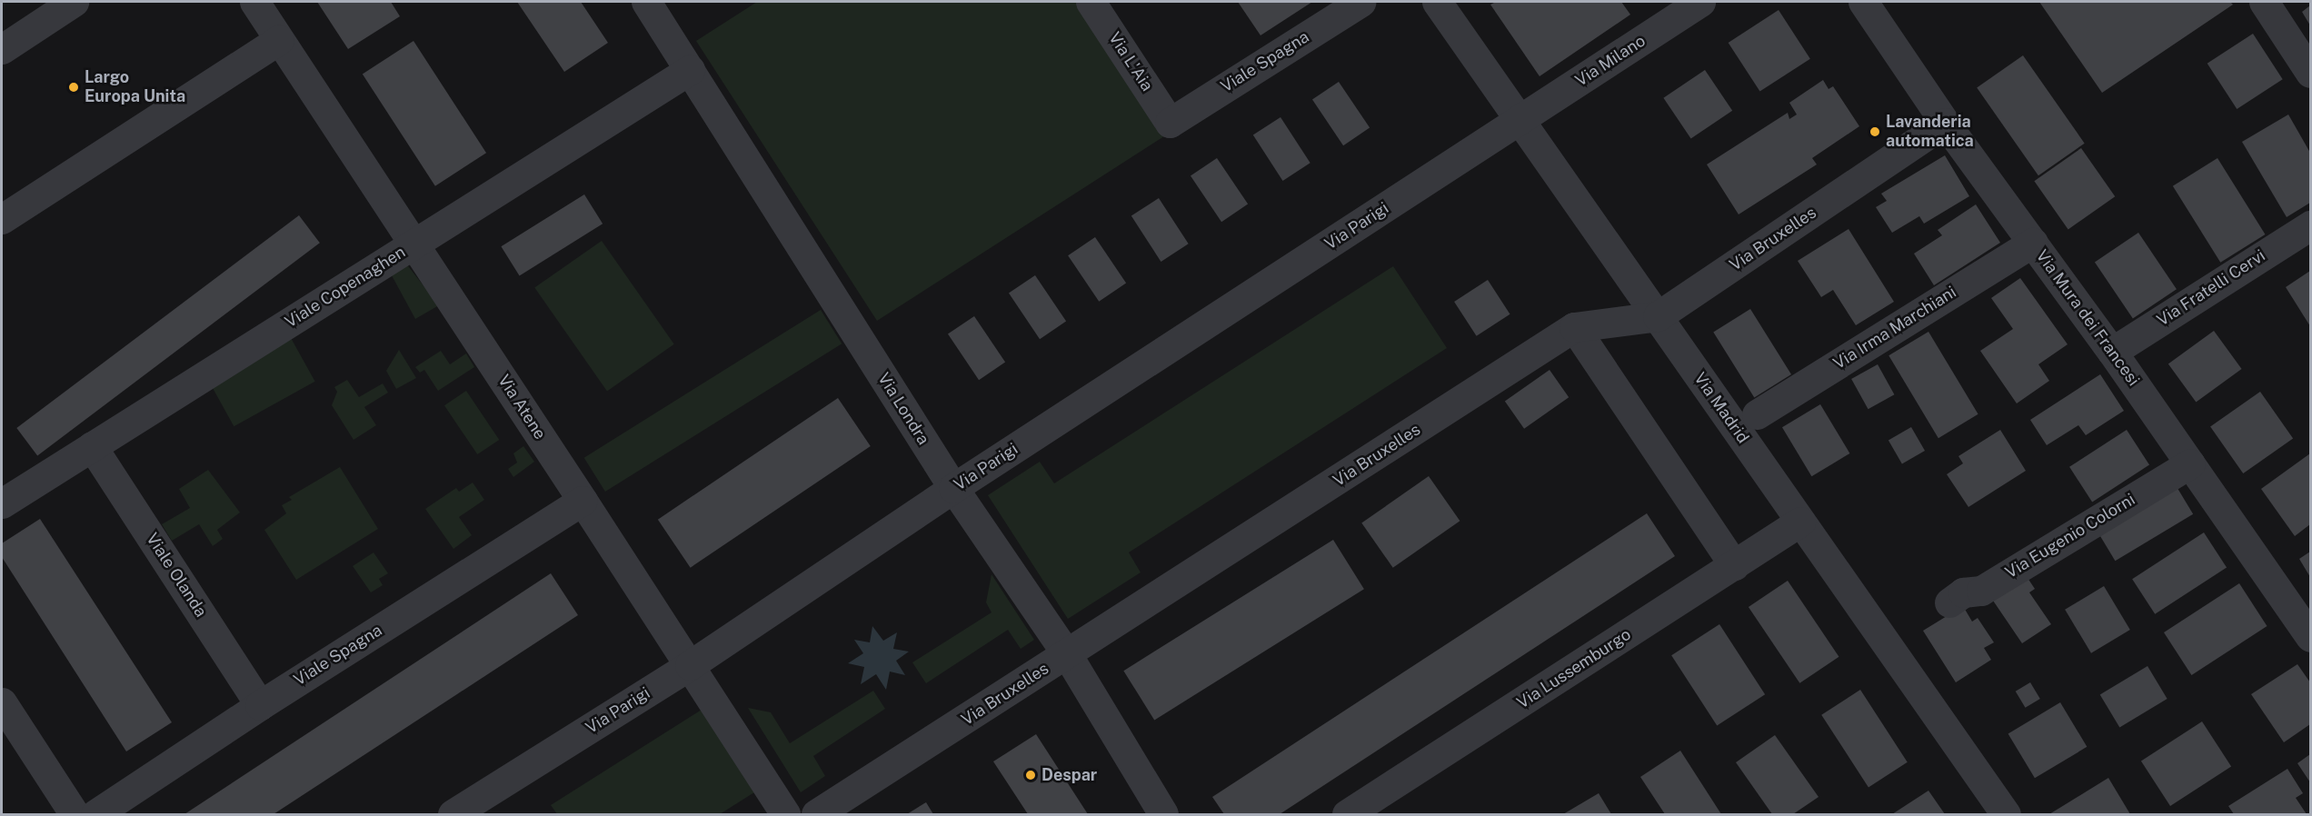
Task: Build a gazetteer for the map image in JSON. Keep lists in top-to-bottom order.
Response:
{
  "streets": {
    "street": [
      "Via Milano",
      "Via L'Aia",
      "Viale Spagna",
      "Via Parigi",
      "Via Bruxelles",
      "Viale Copenaghen",
      "Via Fratelli Cervi",
      "Via Mura dei Francesi",
      "Via Irma Marchiani",
      "Via Atene",
      "Via Madrid",
      "Via Londra",
      "Via Eugenio Colorni",
      "Viale Olanda",
      "Via Lussemburgo"
    ]
  },
  "crossings": [
    ["Via Milano", "Via Parigi"],
    ["Via Milano", "Via Madrid"],
    ["Via L'Aia", "Viale Spagna"],
    ["Viale Spagna", "Via Atene"],
    ["Viale Spagna", "Viale Olanda"],
    ["Via Parigi", "Via Atene"],
    ["Via Parigi", "Via Madrid"],
    ["Via Parigi", "Via Londra"],
    ["Via Bruxelles", "Via Mura dei Francesi"],
    ["Via Bruxelles", "Via Madrid"],
    ["Via Bruxelles", "Via Londra"],
    ["Viale Copenaghen", "Via Atene"],
    ["Viale Copenaghen", "Via Londra"],
    ["Viale Copenaghen", "Viale Olanda"],
    ["Via Fratelli Cervi", "Via Mura dei Francesi"],
    ["Via Mura dei Francesi", "Via Irma Marchiani"],
    ["Via Mura dei Francesi", "Via Eugenio Colorni"],
    ["Via Madrid", "Via Lussemburgo"]
  ],
  "places": ["Largo Europa Unita", "Lavanderia automatica", "Despar"]
}
